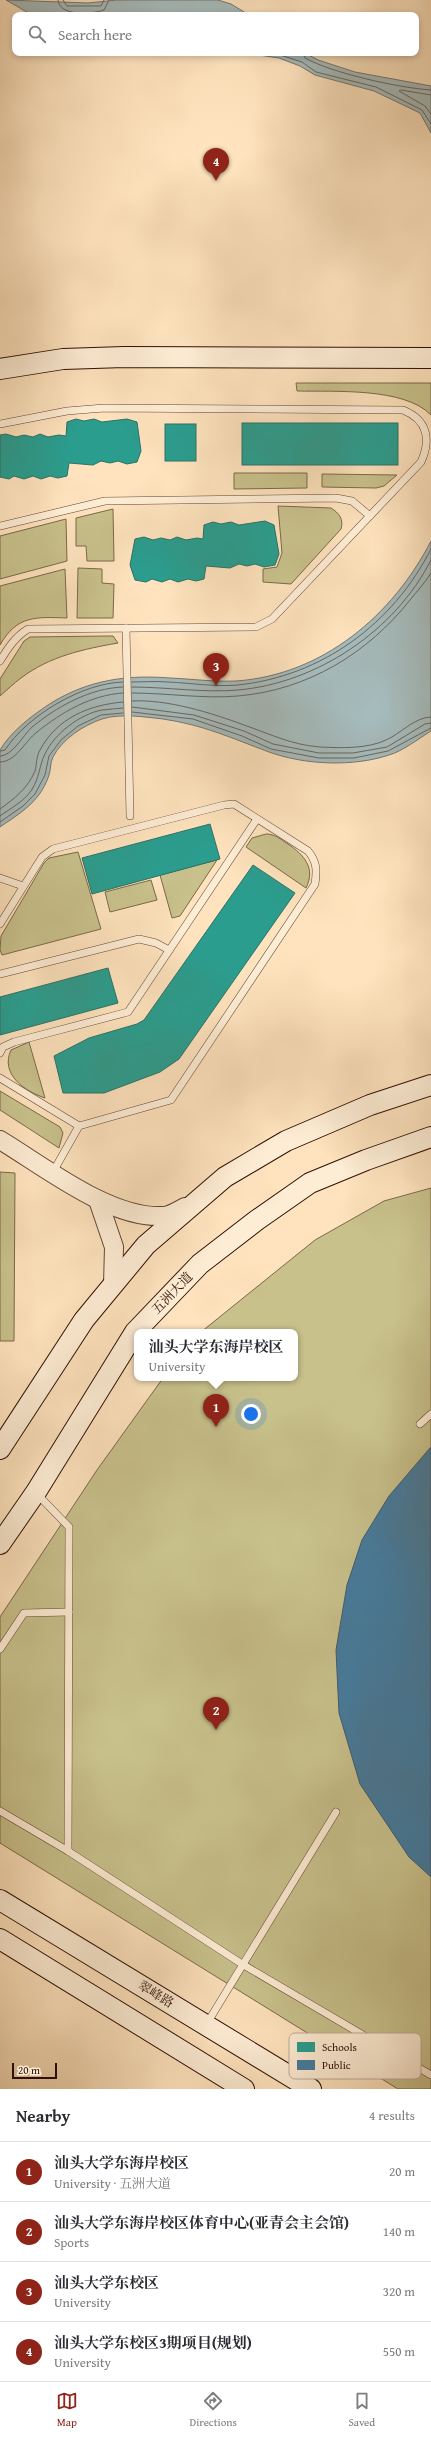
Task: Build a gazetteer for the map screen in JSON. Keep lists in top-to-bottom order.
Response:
{
  "streets": {
    "main road": ["五洲大道", "翠峰路"]
  },
  "legend": ["Schools", "Public"],
  "scale_bar": "20 m",
  "page": {
    "search": "Search here",
    "pins": [
      "4",
      "3",
      "1",
      "2"
    ],
    "popup": ["汕头大学东海岸校区", "University"],
    "scale": "20 m",
    "heading": ["Nearby", "4 results"],
    "list": [
      {
        "mark": "1",
        "name": "汕头大学东海岸校区",
        "note": "University · 五洲大道",
        "value": "20 m"
      },
      {
        "mark": "2",
        "name": "汕头大学东海岸校区体育中心(亚青会主会馆)",
        "note": "Sports",
        "value": "140 m"
      },
      {
        "mark": "3",
        "name": "汕头大学东校区",
        "note": "University",
        "value": "320 m"
      },
      {
        "mark": "4",
        "name": "汕头大学东校区3期项目(规划)",
        "note": "University",
        "value": "550 m"
      }
    ],
    "nav": ["Map", "Directions", "Saved"]
  }
}
